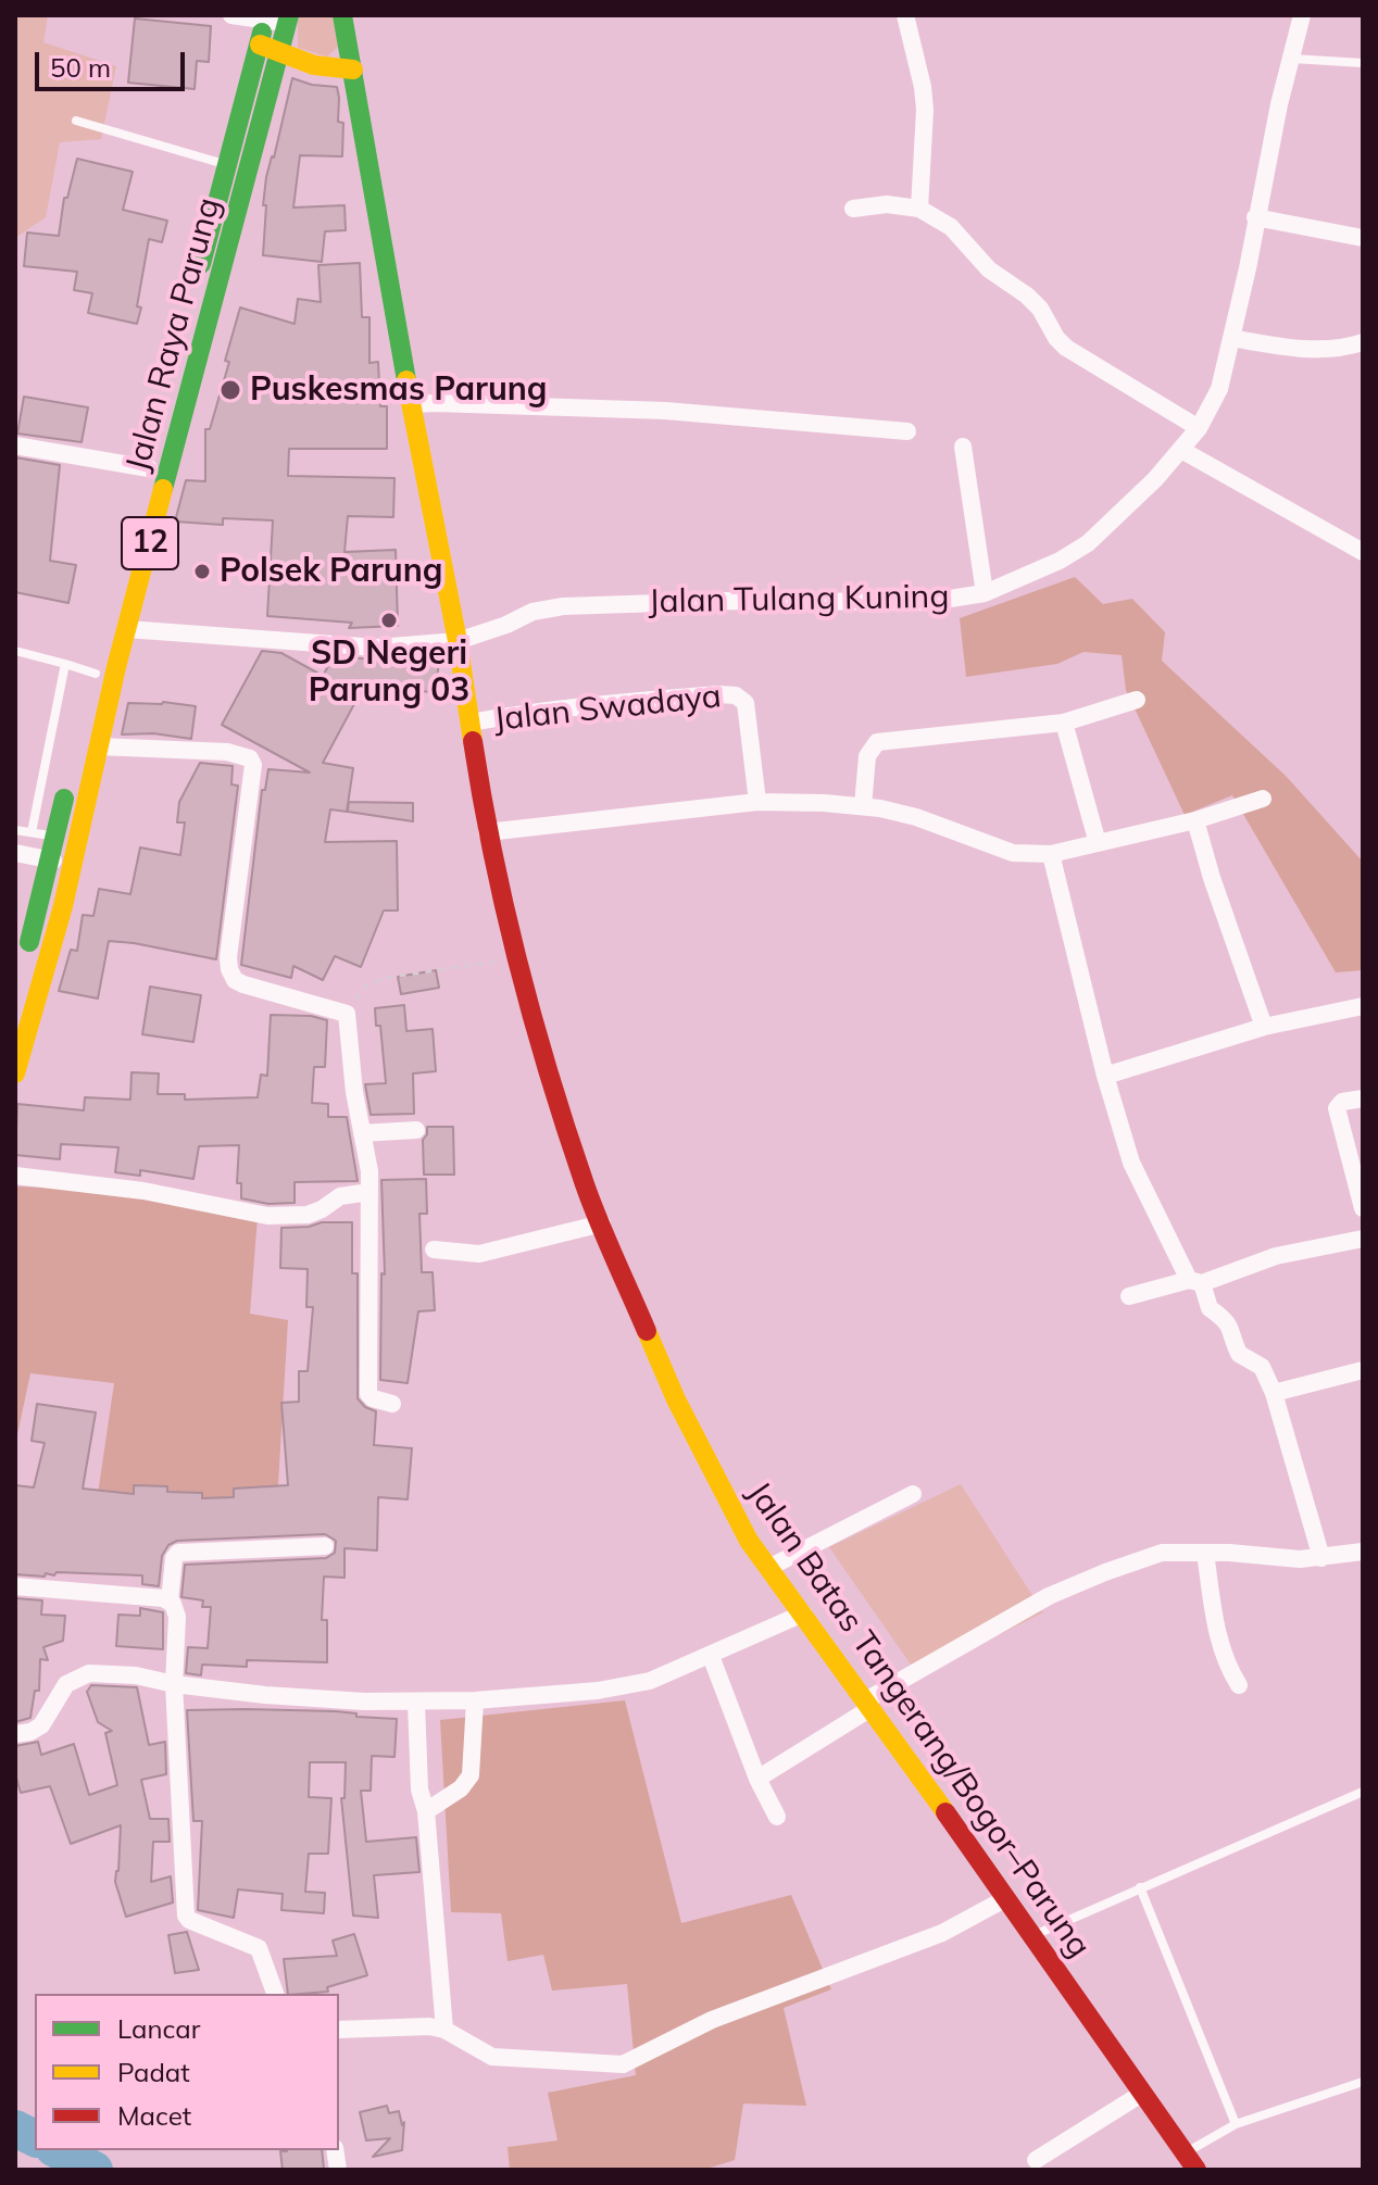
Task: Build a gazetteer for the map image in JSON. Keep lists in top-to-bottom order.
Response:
{
  "streets": {
    "main road": ["Jalan Raya Parung", "12", "Jalan Batas Tangerang/Bogor–Parung"],
    "street": ["Jalan Tulang Kuning", "Jalan Swadaya"]
  },
  "crossings": [
    ["Jalan Raya Parung", "Jalan Tulang Kuning"],
    ["Jalan Tulang Kuning", "Jalan Batas Tangerang/Bogor–Parung"],
    ["Jalan Swadaya", "Jalan Batas Tangerang/Bogor–Parung"]
  ],
  "places": ["Puskesmas Parung", "Polsek Parung", "SD Negeri Parung 03"],
  "legend": ["Lancar", "Padat", "Macet"],
  "scale_bar": "50 m"
}
